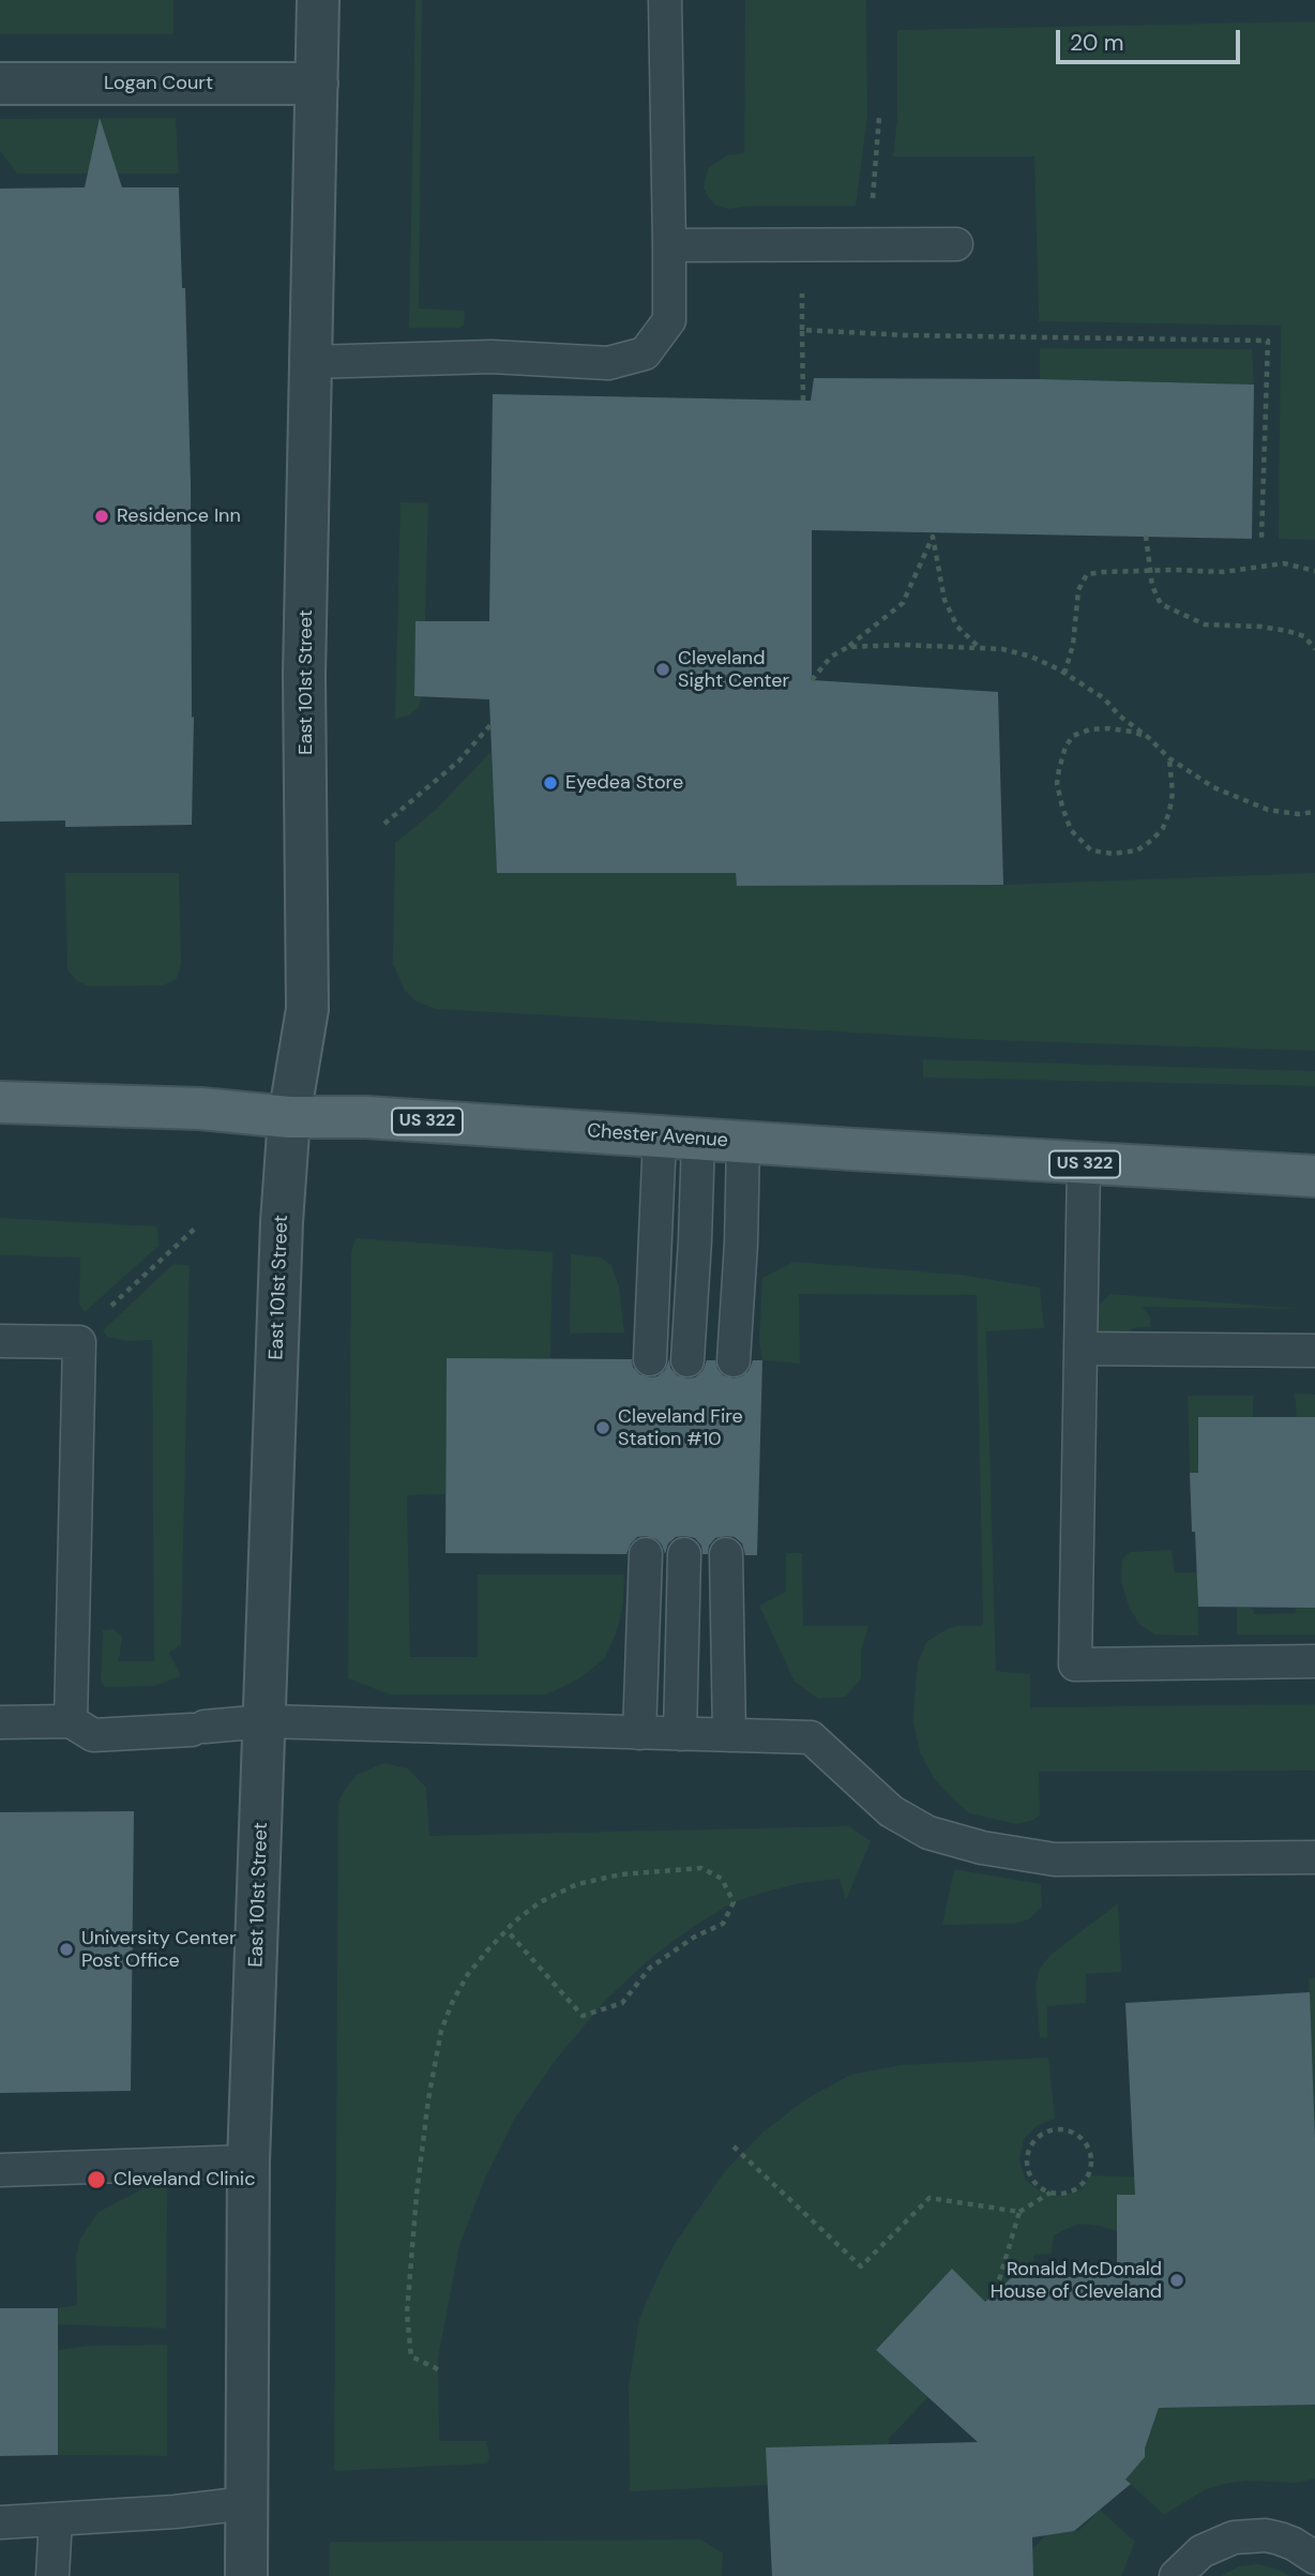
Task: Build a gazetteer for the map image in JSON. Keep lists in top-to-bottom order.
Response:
{
  "streets": {
    "main road": ["US 322", "Chester Avenue"],
    "street": ["Logan Court", "East 101st Street"]
  },
  "crossings": [
    ["Logan Court", "East 101st Street"],
    ["East 101st Street", "Chester Avenue"]
  ],
  "places": [
    "Residence Inn",
    "Cleveland Sight Center",
    "Eyedea Store",
    "Cleveland Fire Station #10",
    "University Center Post Office",
    "Cleveland Clinic",
    "Ronald McDonald House of Cleveland"
  ],
  "scale_bar": "20 m"
}
